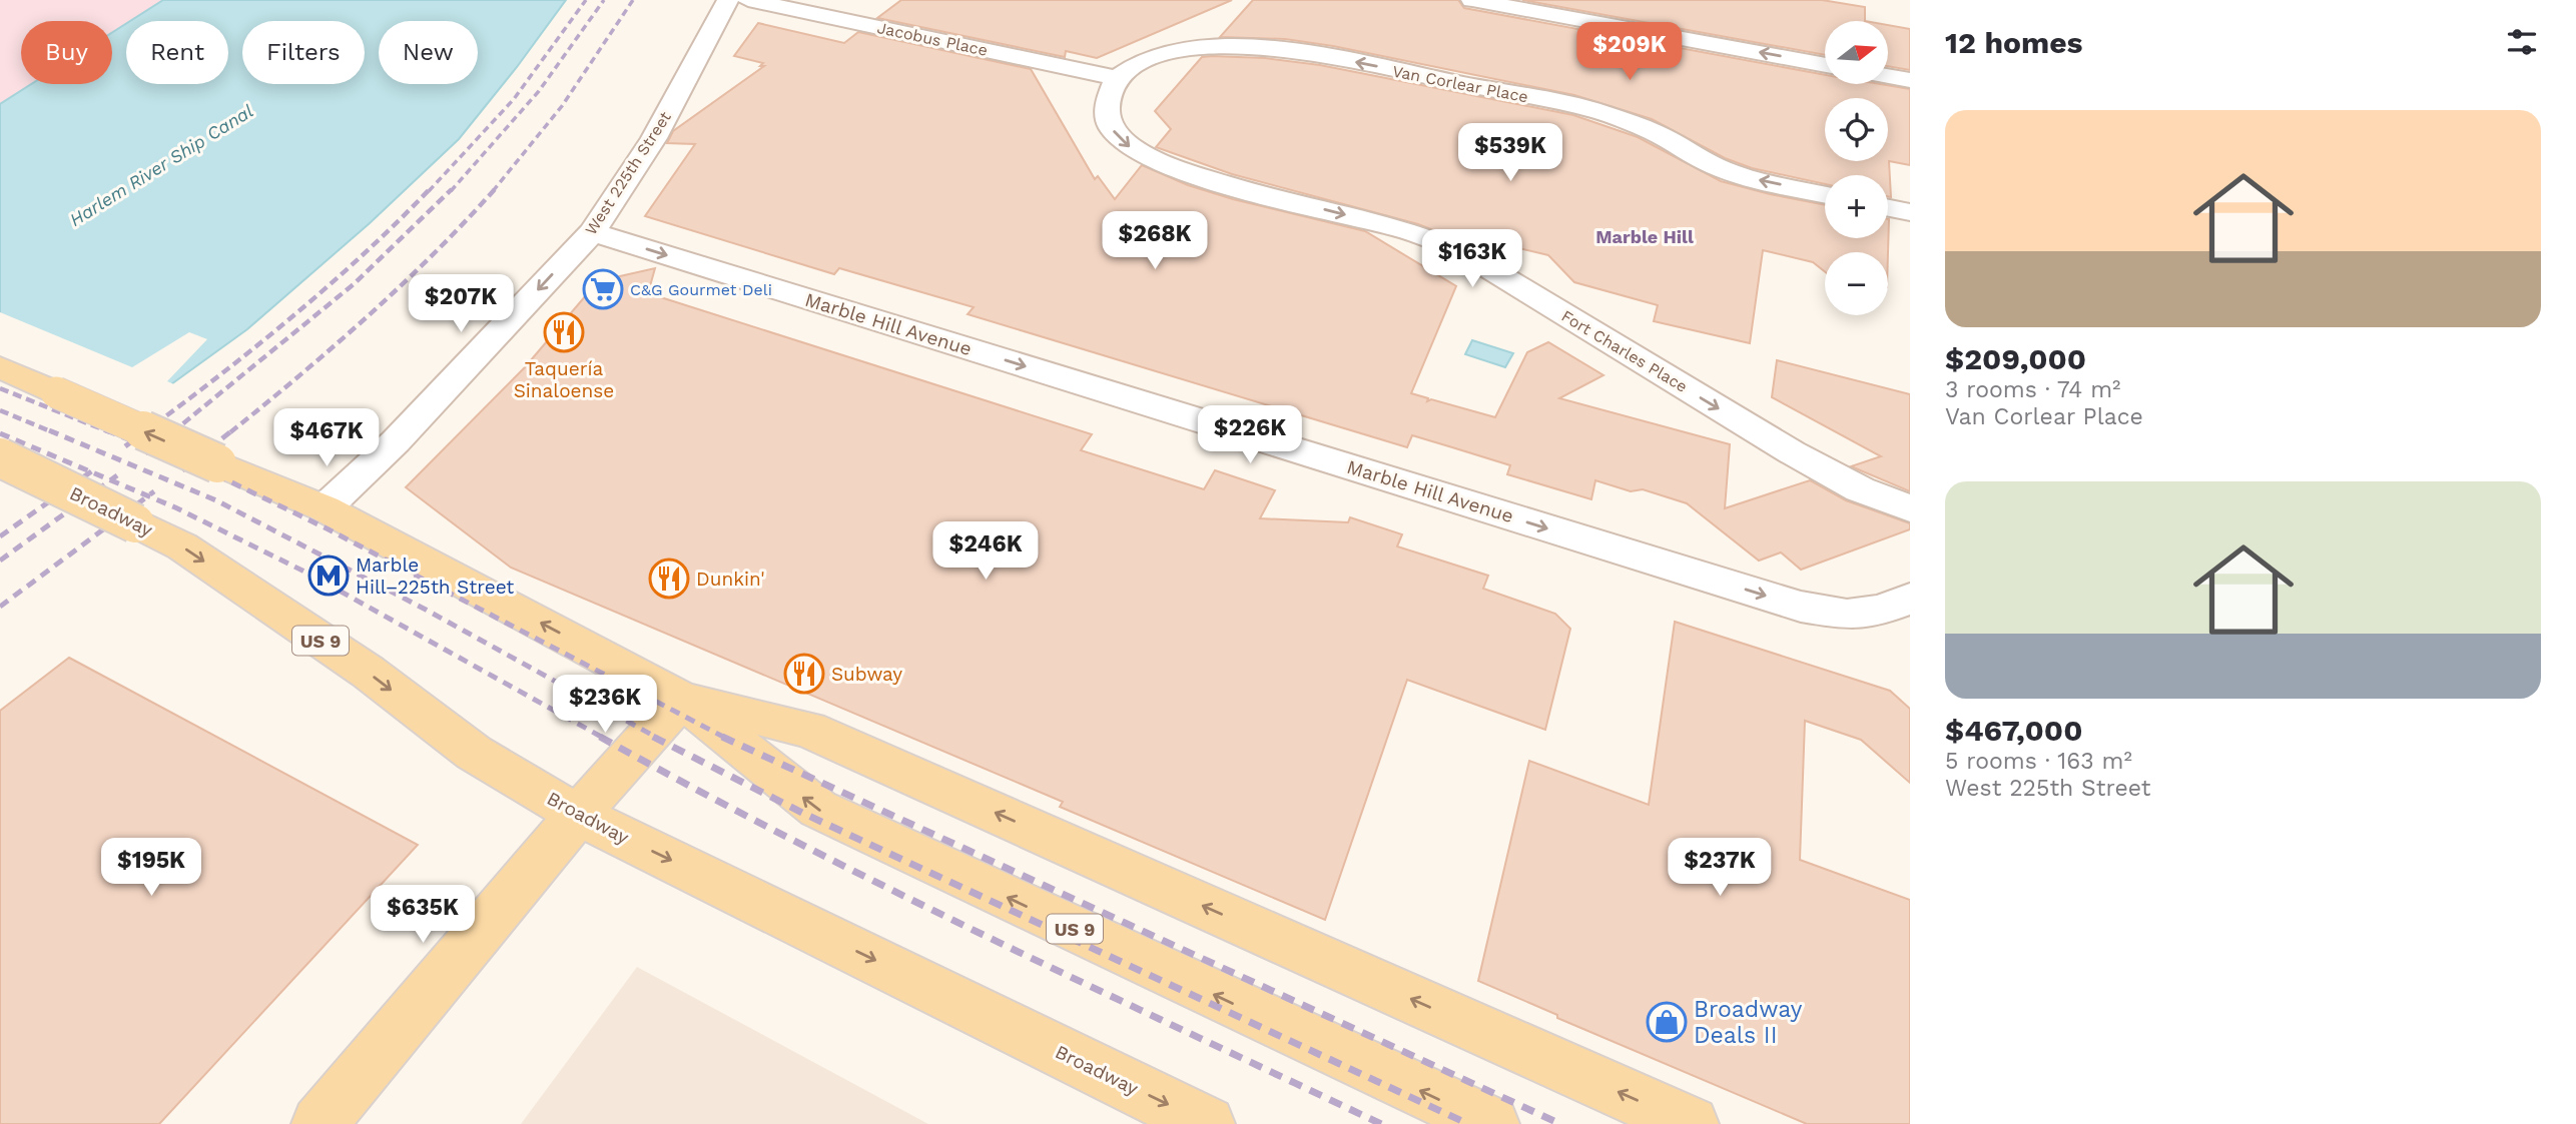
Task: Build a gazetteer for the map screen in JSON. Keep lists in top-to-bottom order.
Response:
{
  "streets": {
    "main road": ["Broadway", "US 9"],
    "street": [
      "Jacobus Place",
      "Van Corlear Place",
      "West 225th Street",
      "Marble Hill Avenue",
      "Fort Charles Place"
    ]
  },
  "crossings": [
    ["Jacobus Place", "Van Corlear Place"],
    ["Jacobus Place", "Fort Charles Place"],
    ["Van Corlear Place", "Fort Charles Place"],
    ["West 225th Street", "Marble Hill Avenue"],
    ["West 225th Street", "US 9"]
  ],
  "one_way": ["West 225th Street", "Marble Hill Avenue"],
  "districts": ["Marble Hill"],
  "water": ["Harlem River Ship Canal"],
  "places": {
    "supermarket": ["C&G Gourmet Deli"],
    "restaurant": ["Taquería Sinaloense", "Dunkin'", "Subway"],
    "metro station": ["Marble Hill–225th Street"],
    "shop": ["Broadway Deals II"]
  },
  "north": "right",
  "page": {
    "heading": "12 homes",
    "map_buttons": ["+", "−"],
    "chip": [
      "Buy",
      "Rent",
      "Filters",
      "New"
    ],
    "price": [
      "$209K",
      "$539K",
      "$268K",
      "$163K",
      "$207K",
      "$226K",
      "$467K",
      "$246K",
      "$236K",
      "$195K",
      "$237K",
      "$635K"
    ],
    "list": [
      {
        "name": "$209,000",
        "note": "3 rooms · 74 m² · Van Corlear Place"
      },
      {
        "name": "$467,000",
        "note": "5 rooms · 163 m² · West 225th Street"
      }
    ]
  }
}
